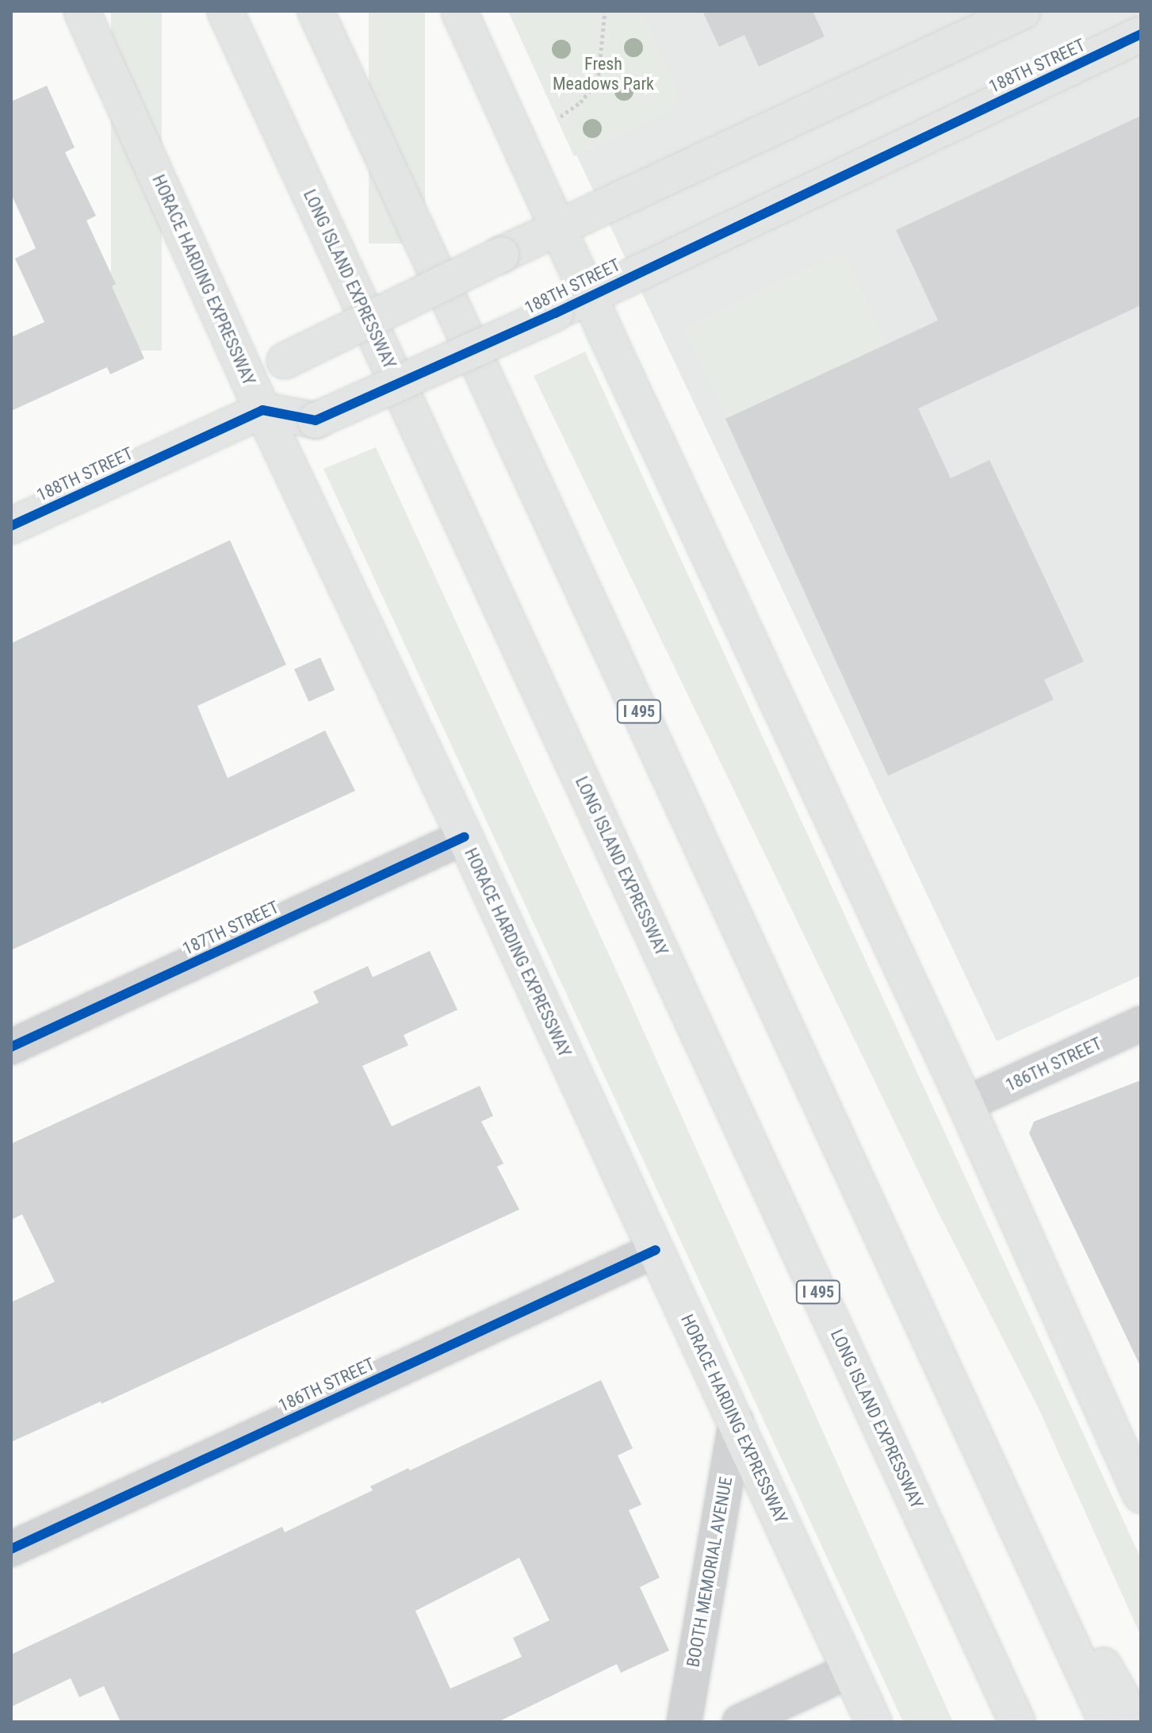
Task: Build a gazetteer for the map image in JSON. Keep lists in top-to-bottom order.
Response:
{
  "streets": {
    "main road": [
      "188TH STREET",
      "LONG ISLAND EXPRESSWAY",
      "HORACE HARDING EXPRESSWAY",
      "I 495"
    ],
    "street": ["187TH STREET", "186TH STREET", "BOOTH MEMORIAL AVENUE"]
  },
  "crossings": [
    ["188TH STREET", "HORACE HARDING EXPRESSWAY"],
    ["HORACE HARDING EXPRESSWAY", "187TH STREET"],
    ["HORACE HARDING EXPRESSWAY", "186TH STREET"],
    ["HORACE HARDING EXPRESSWAY", "BOOTH MEMORIAL AVENUE"]
  ],
  "parks": ["Fresh Meadows Park"]
}
